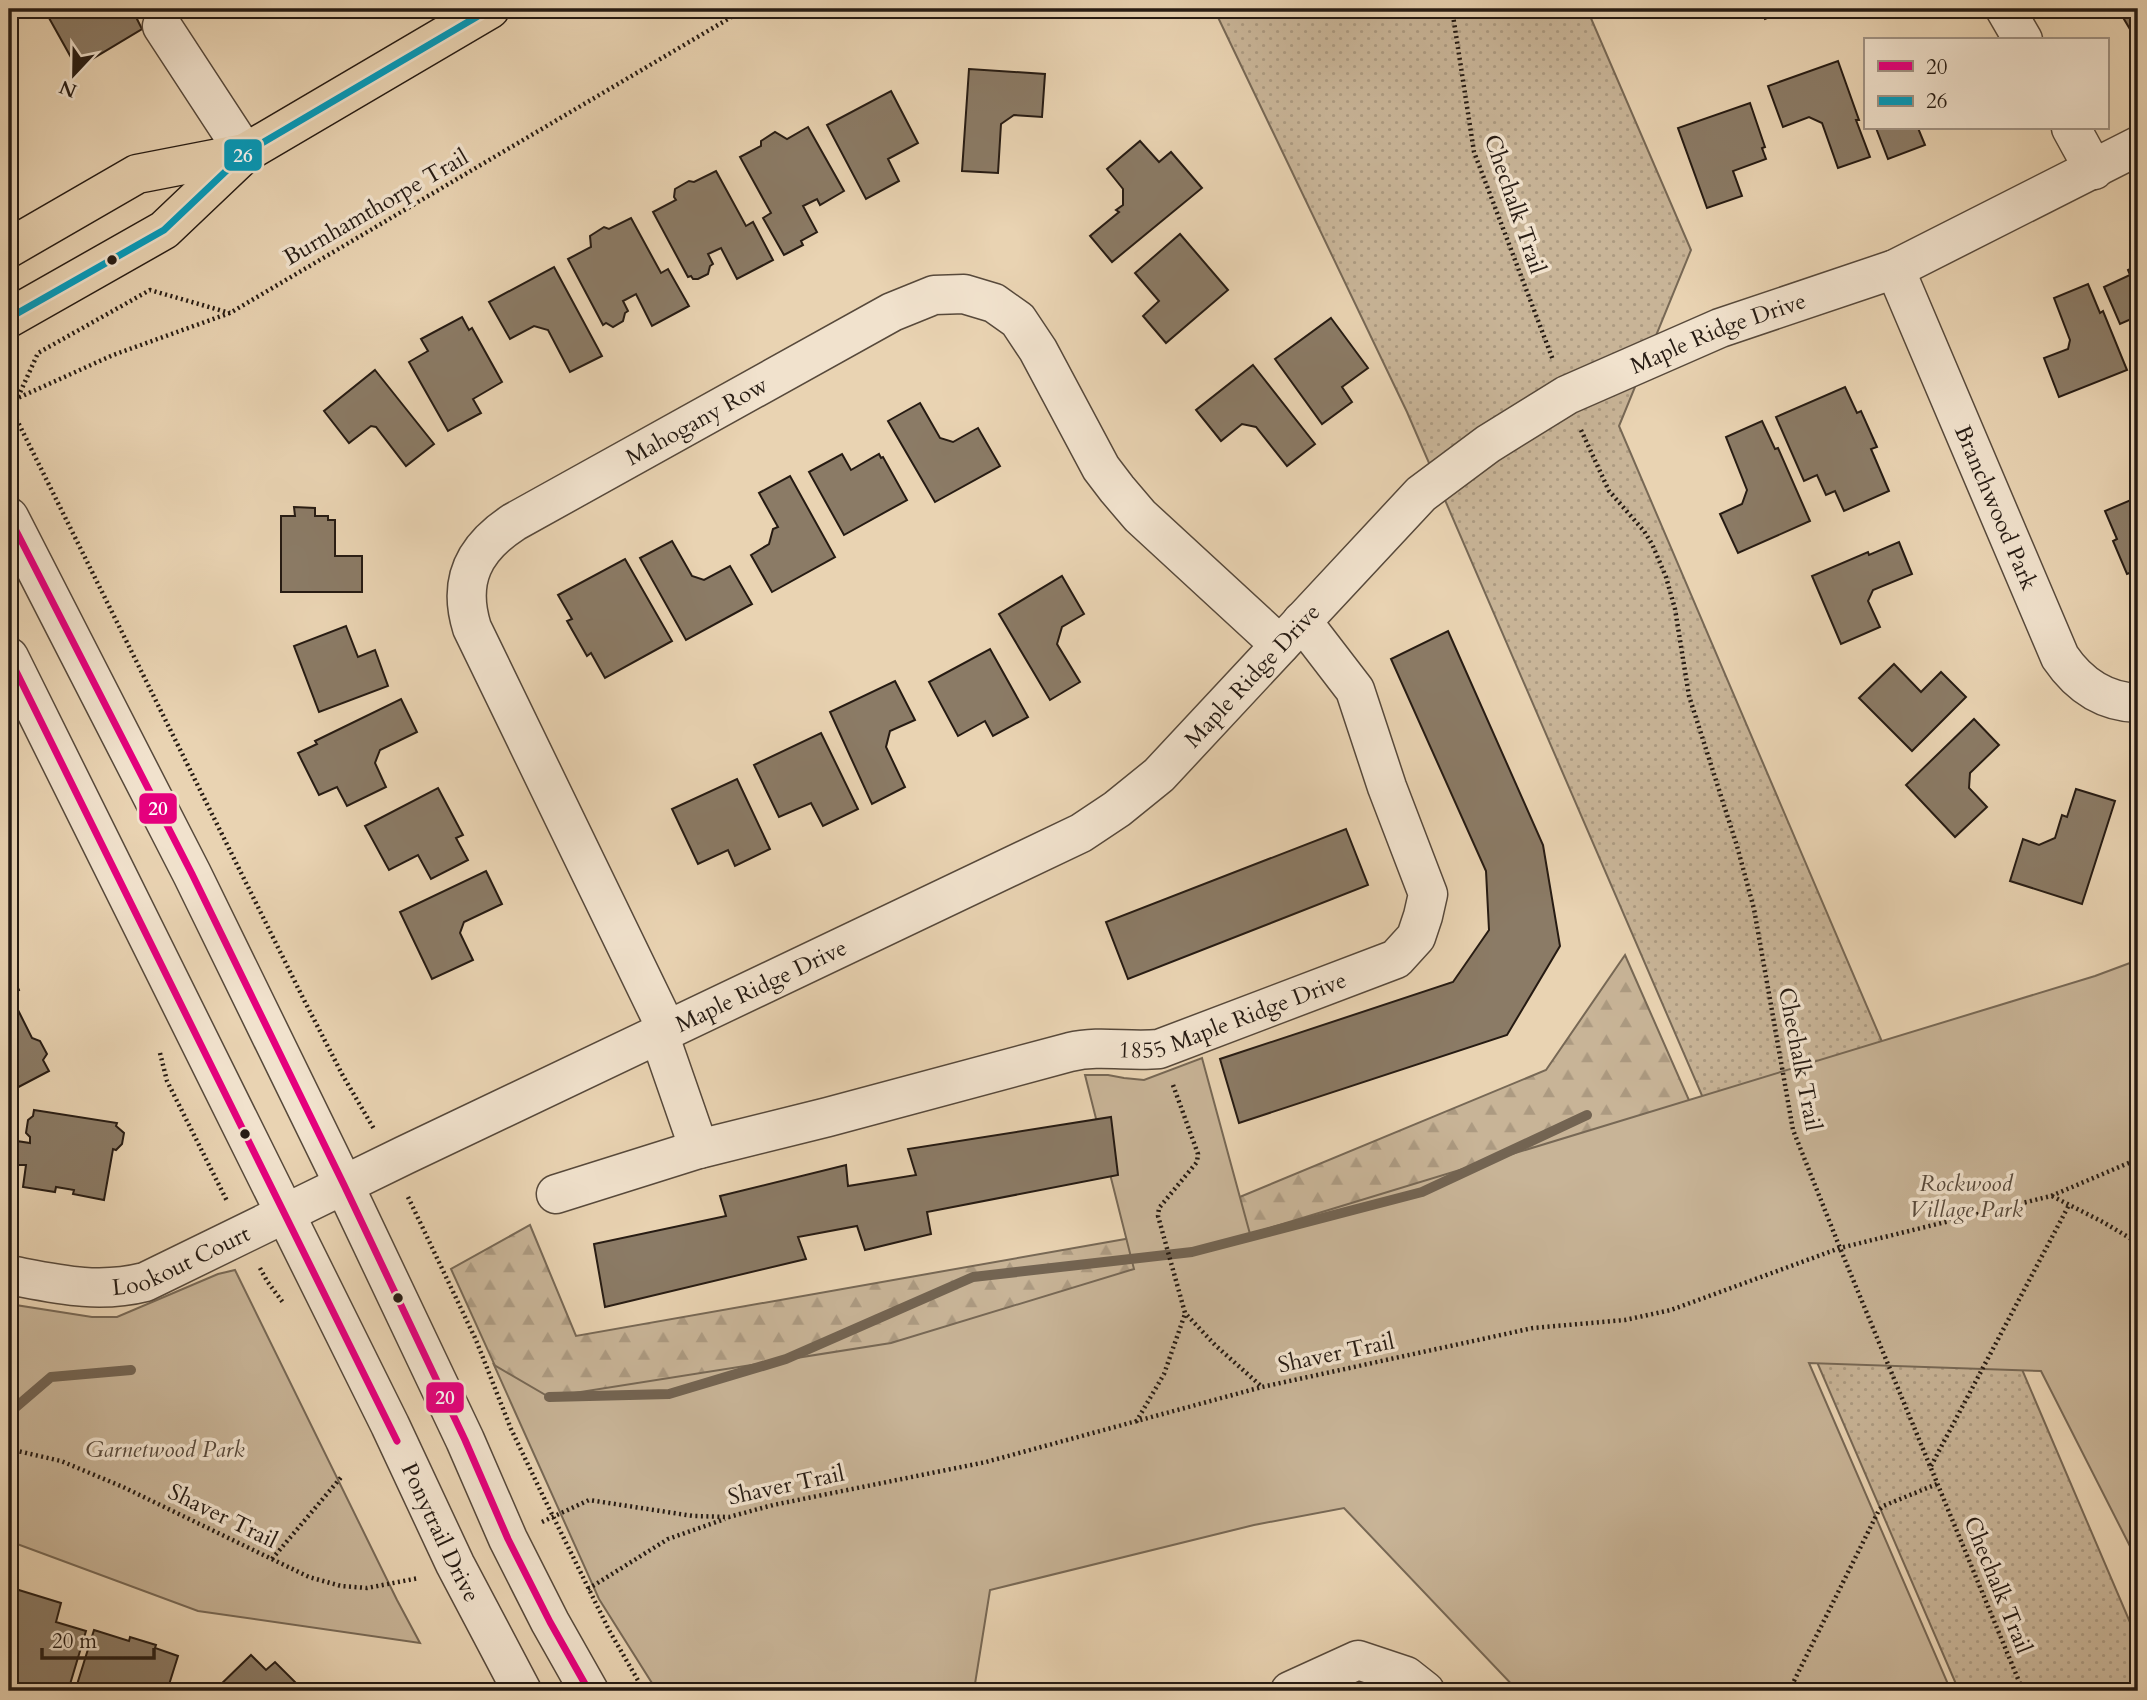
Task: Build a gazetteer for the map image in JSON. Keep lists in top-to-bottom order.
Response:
{
  "streets": {
    "street": [
      "Maple Ridge Drive",
      "Mahogany Row",
      "Branchwood Park",
      "1855 Maple Ridge Drive",
      "Lookout Court",
      "Ponytrail Drive"
    ],
    "path": ["Chechalk Trail", "Burnhamthorpe Trail", "Shaver Trail"]
  },
  "crossings": [
    ["Chechalk Trail", "Shaver Trail"],
    ["Maple Ridge Drive", "Mahogany Row"],
    ["Maple Ridge Drive", "Branchwood Park"],
    ["Maple Ridge Drive", "1855 Maple Ridge Drive"],
    ["Maple Ridge Drive", "Lookout Court"],
    ["Mahogany Row", "1855 Maple Ridge Drive"],
    ["Lookout Court", "Ponytrail Drive"]
  ],
  "parks": ["Rockwood Village Park", "Garnetwood Park"],
  "lines": ["transit line 26", "transit line 20"],
  "legend": ["20", "26"],
  "scale_bar": "20 m",
  "north": "bottom"
}
